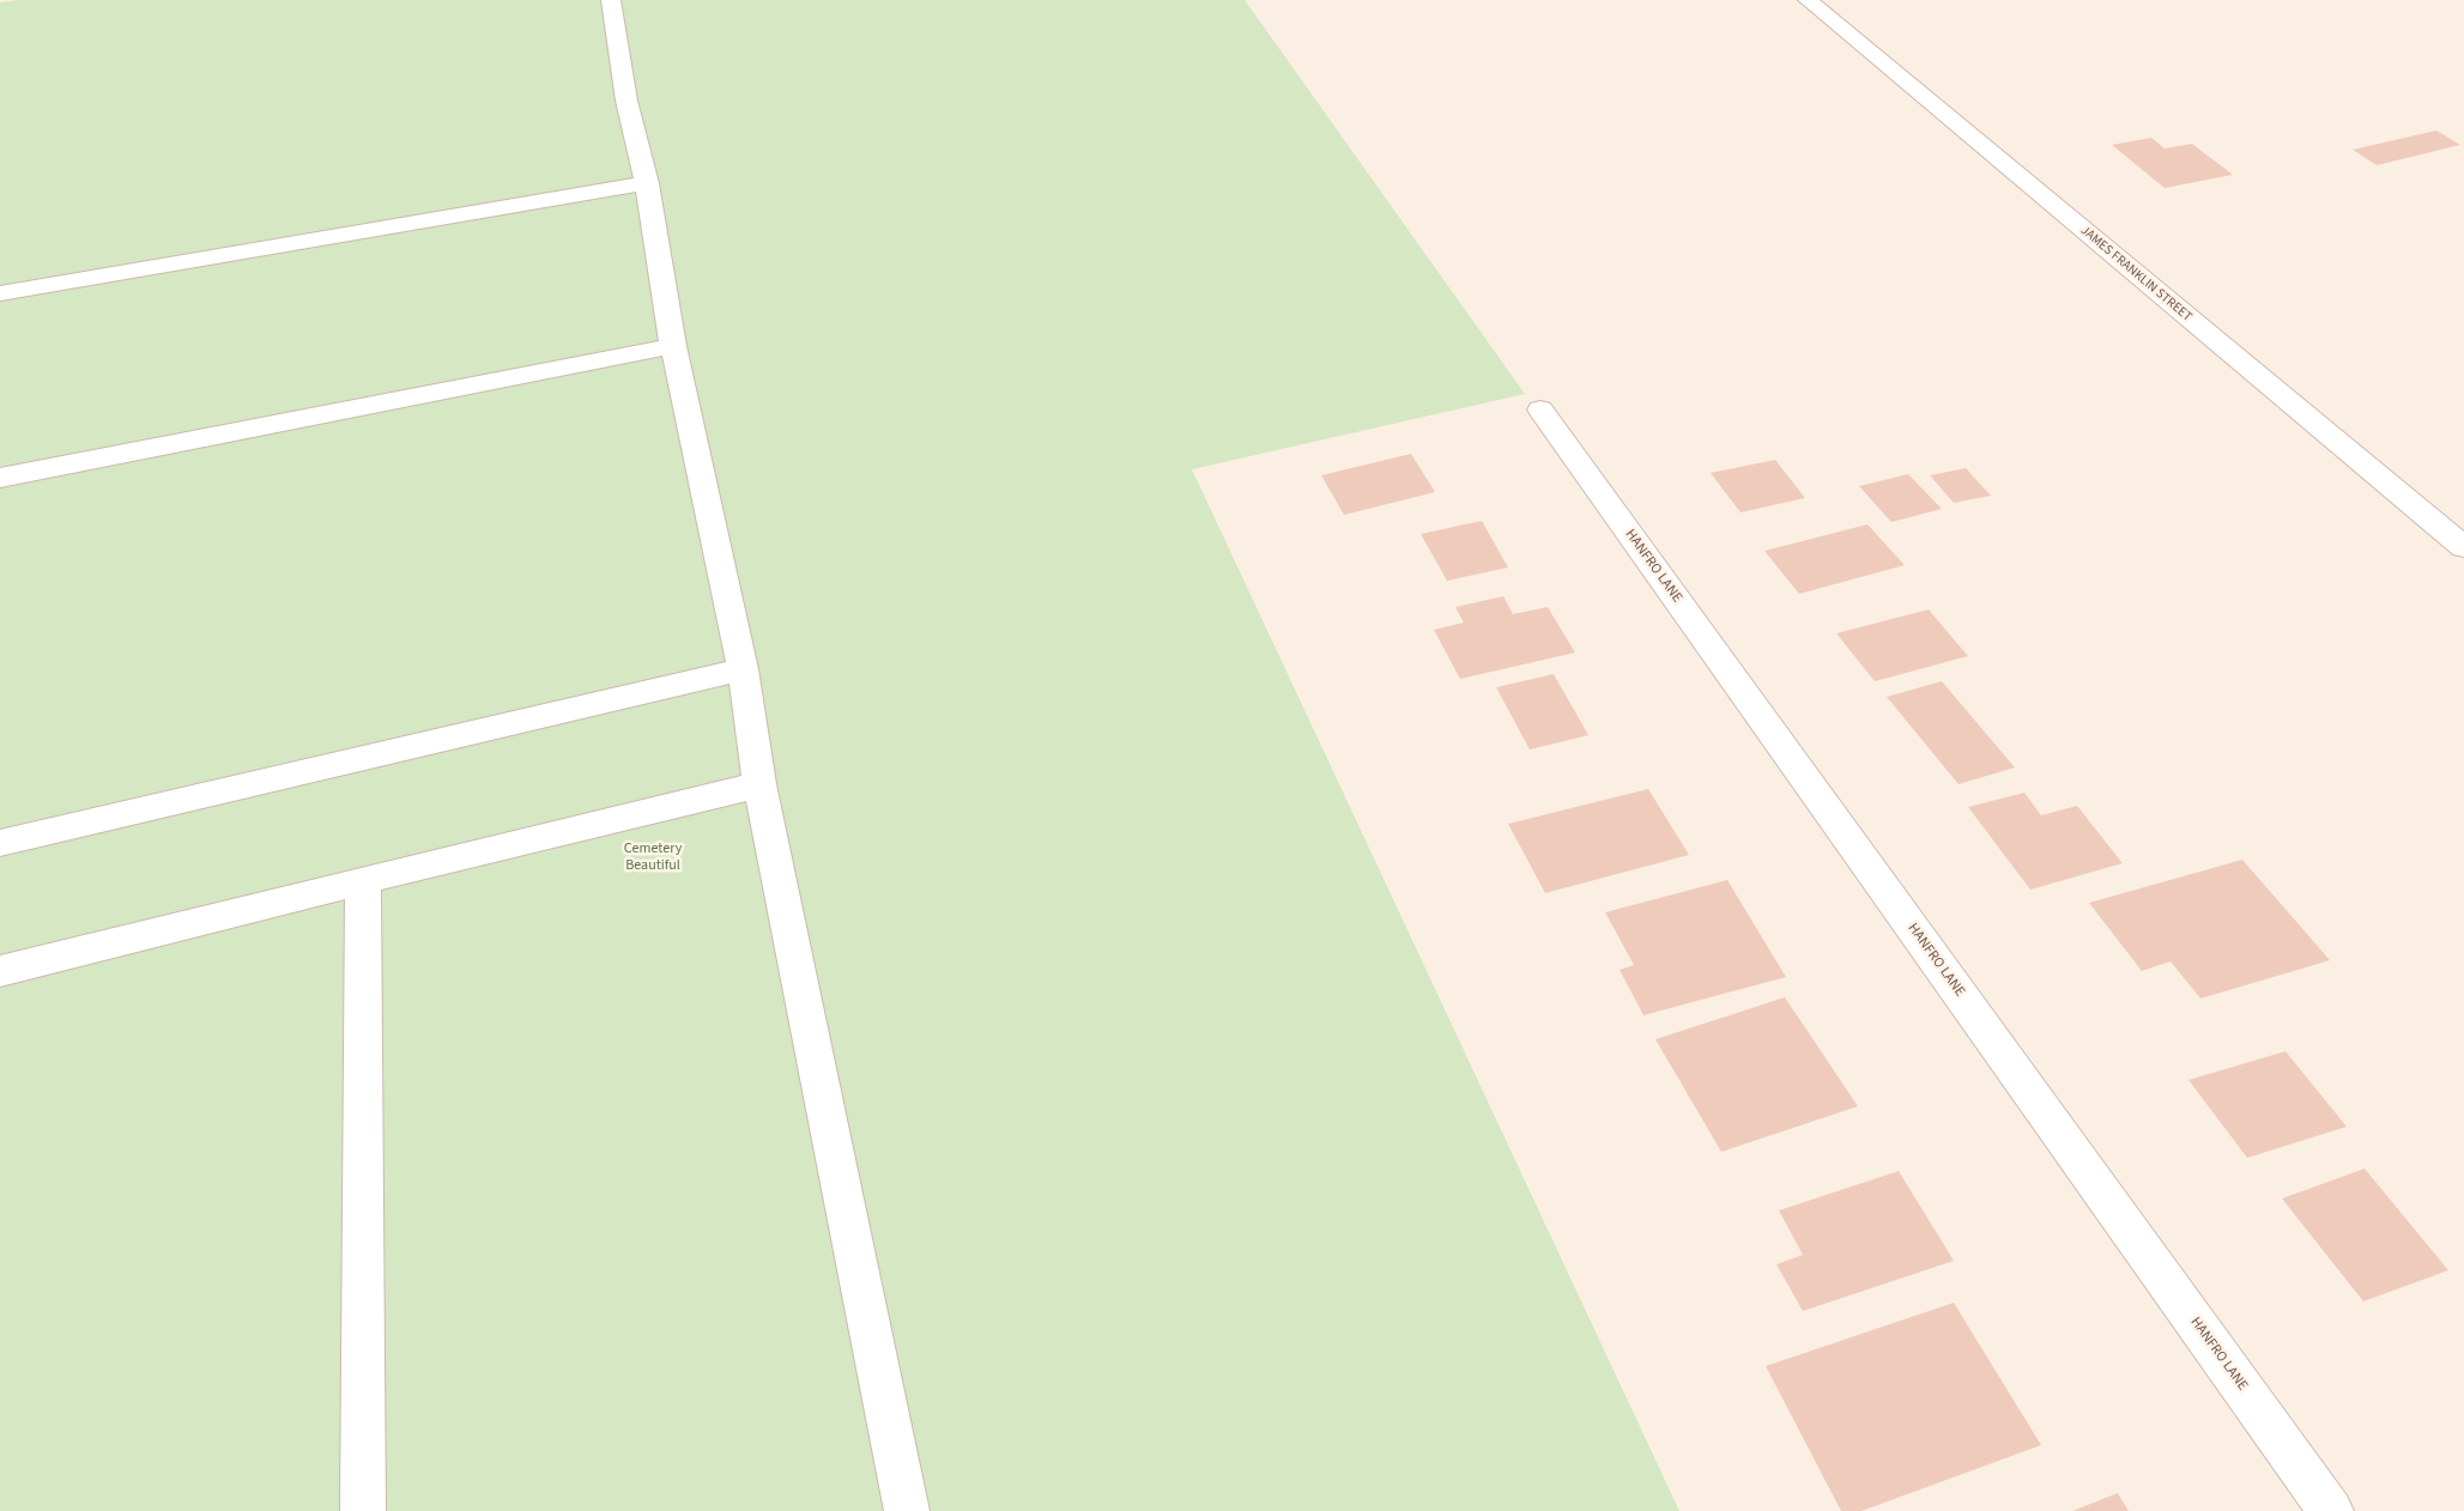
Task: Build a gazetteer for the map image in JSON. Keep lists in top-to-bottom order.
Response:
{
  "streets": {
    "street": ["JAMES FRANKLIN STREET", "HANFRO LANE"]
  },
  "parks": ["Cemetery Beautiful"]
}
